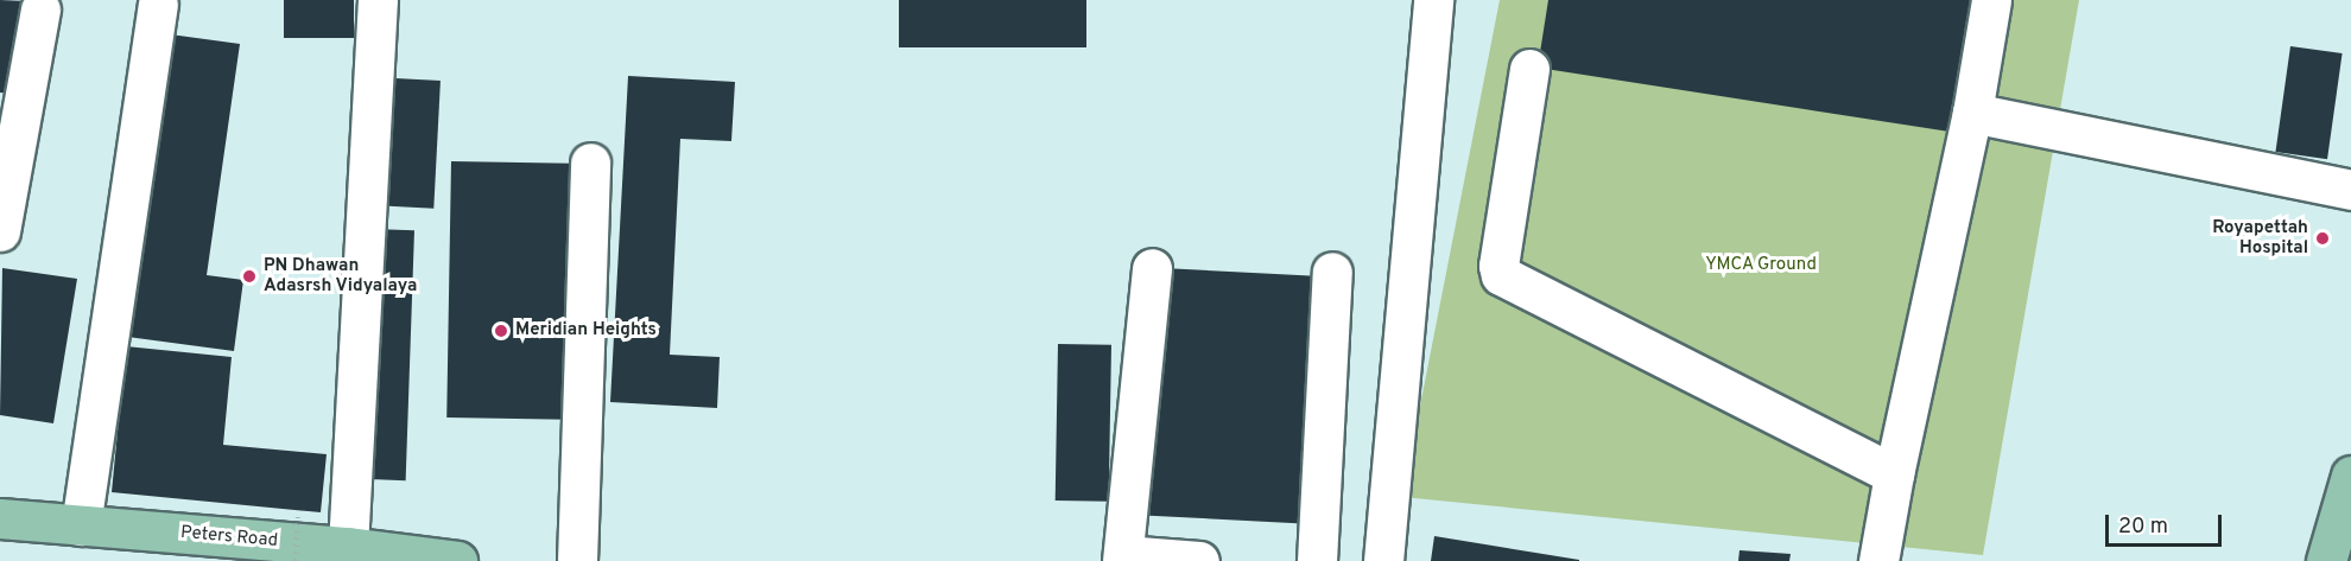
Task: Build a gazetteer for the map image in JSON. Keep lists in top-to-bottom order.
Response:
{
  "streets": {
    "main road": ["Peters Road"]
  },
  "parks": ["YMCA Ground"],
  "places": ["Royapettah Hospital", "PN Dhawan Adasrsh Vidyalaya", "Meridian Heights"],
  "scale_bar": "20 m"
}
